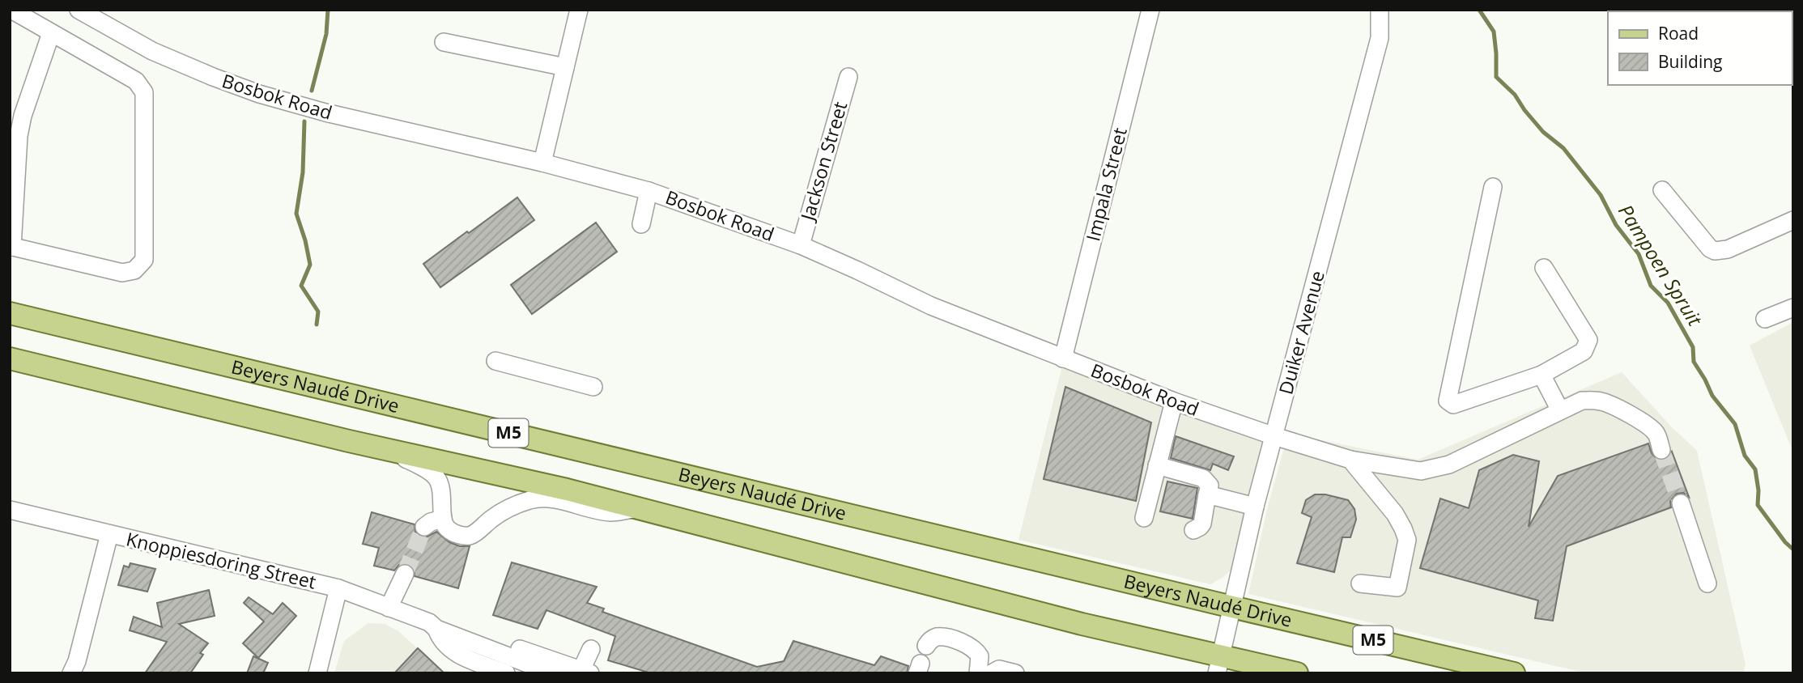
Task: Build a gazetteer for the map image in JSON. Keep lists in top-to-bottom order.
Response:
{
  "streets": {
    "main road": ["Beyers Naudé Drive", "M5"],
    "street": [
      "Bosbok Road",
      "Jackson Street",
      "Impala Street",
      "Duiker Avenue",
      "Knoppiesdoring Street"
    ]
  },
  "crossings": [
    ["Bosbok Road", "Jackson Street"],
    ["Bosbok Road", "Impala Street"],
    ["Bosbok Road", "Duiker Avenue"],
    ["Duiker Avenue", "Beyers Naudé Drive"],
    ["Duiker Avenue", "M5"]
  ],
  "water": ["Pampoen Spruit"],
  "legend": ["Road", "Building"]
}
